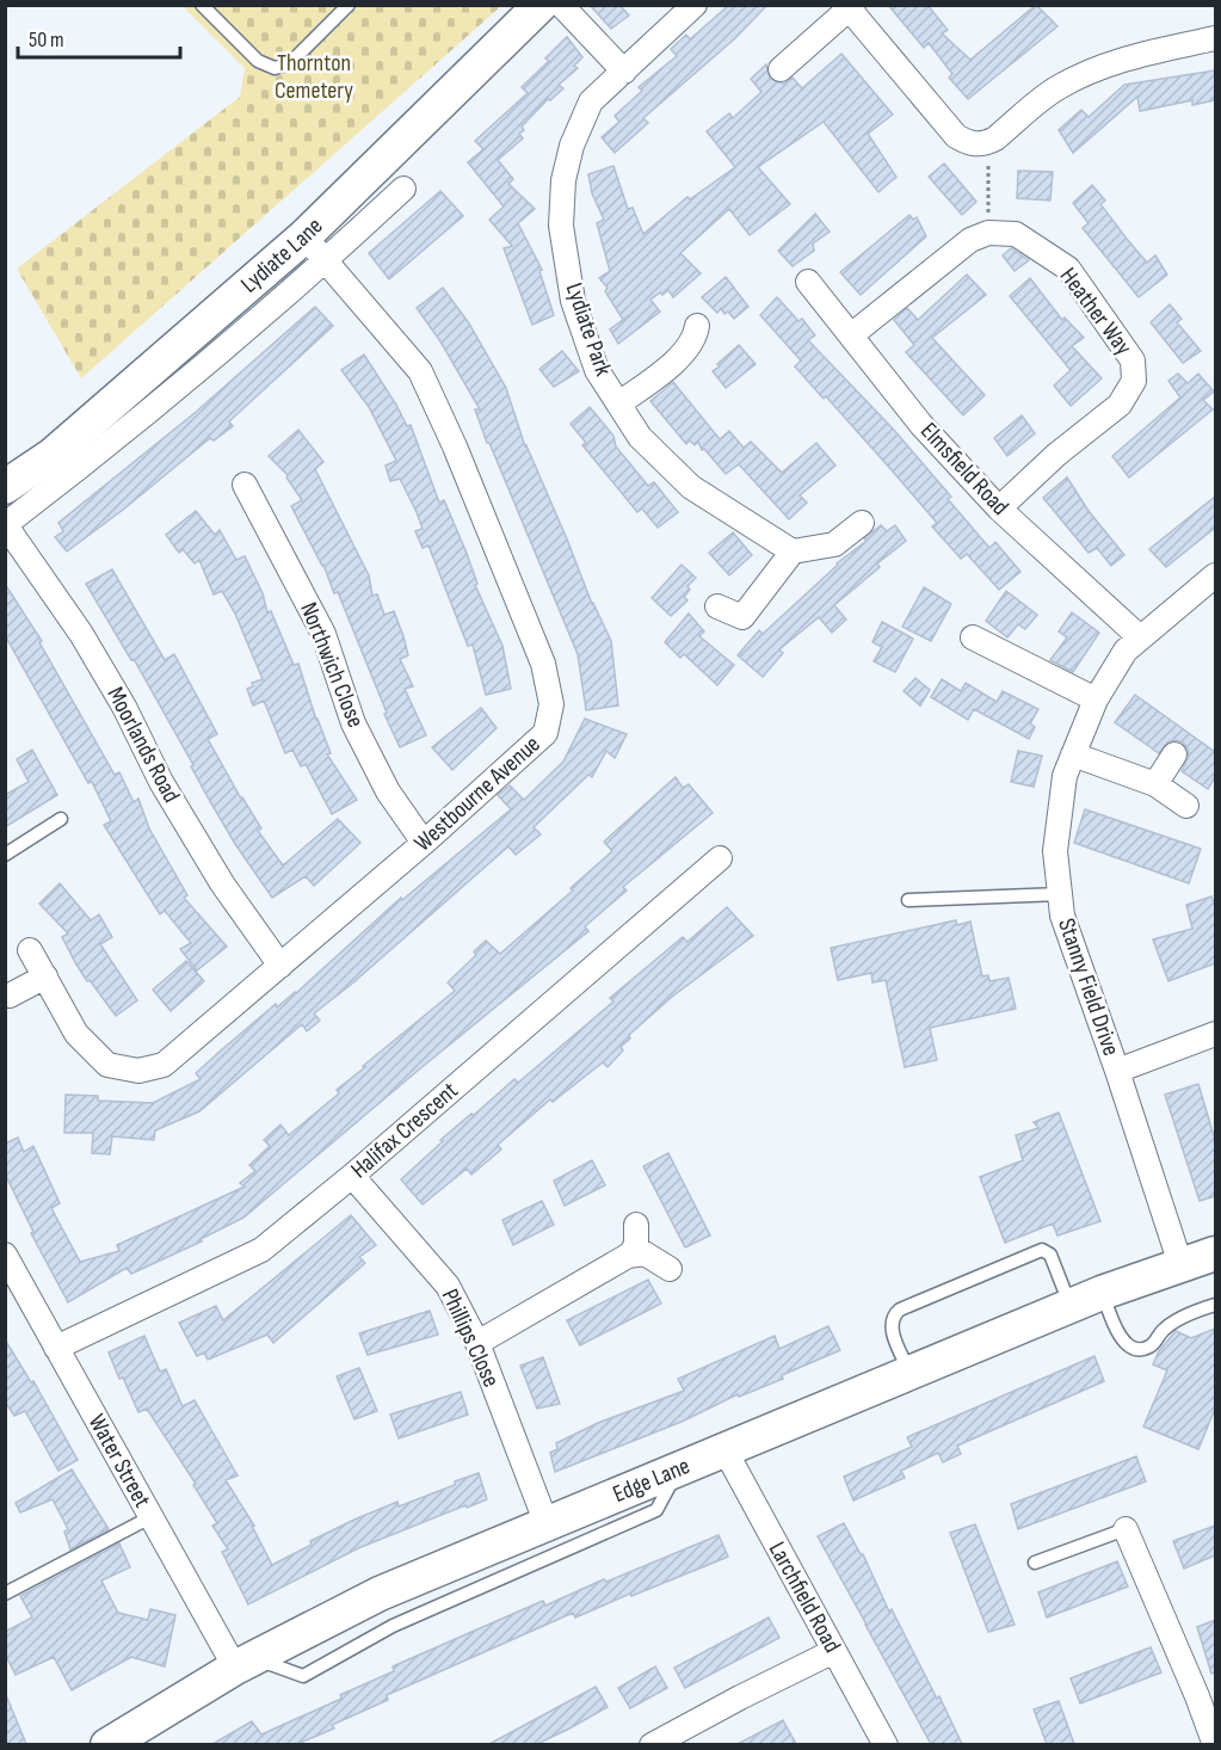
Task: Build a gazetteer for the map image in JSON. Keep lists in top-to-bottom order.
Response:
{
  "streets": {
    "street": [
      "Lydiate Lane",
      "Heather Way",
      "Lydiate Park",
      "Elmsfield Road",
      "Northwich Close",
      "Moorlands Road",
      "Westbourne Avenue",
      "Stanny Field Drive",
      "Halifax Crescent",
      "Phillips Close",
      "Water Street",
      "Edge Lane",
      "Larchfield Road"
    ]
  },
  "crossings": [
    ["Lydiate Lane", "Moorlands Road"],
    ["Lydiate Lane", "Westbourne Avenue"],
    ["Heather Way", "Elmsfield Road"],
    ["Elmsfield Road", "Stanny Field Drive"],
    ["Northwich Close", "Westbourne Avenue"],
    ["Moorlands Road", "Westbourne Avenue"],
    ["Stanny Field Drive", "Edge Lane"],
    ["Halifax Crescent", "Phillips Close"],
    ["Halifax Crescent", "Water Street"],
    ["Phillips Close", "Edge Lane"],
    ["Water Street", "Edge Lane"],
    ["Edge Lane", "Larchfield Road"]
  ],
  "parks": ["Thornton Cemetery"],
  "scale_bar": "50 m"
}
